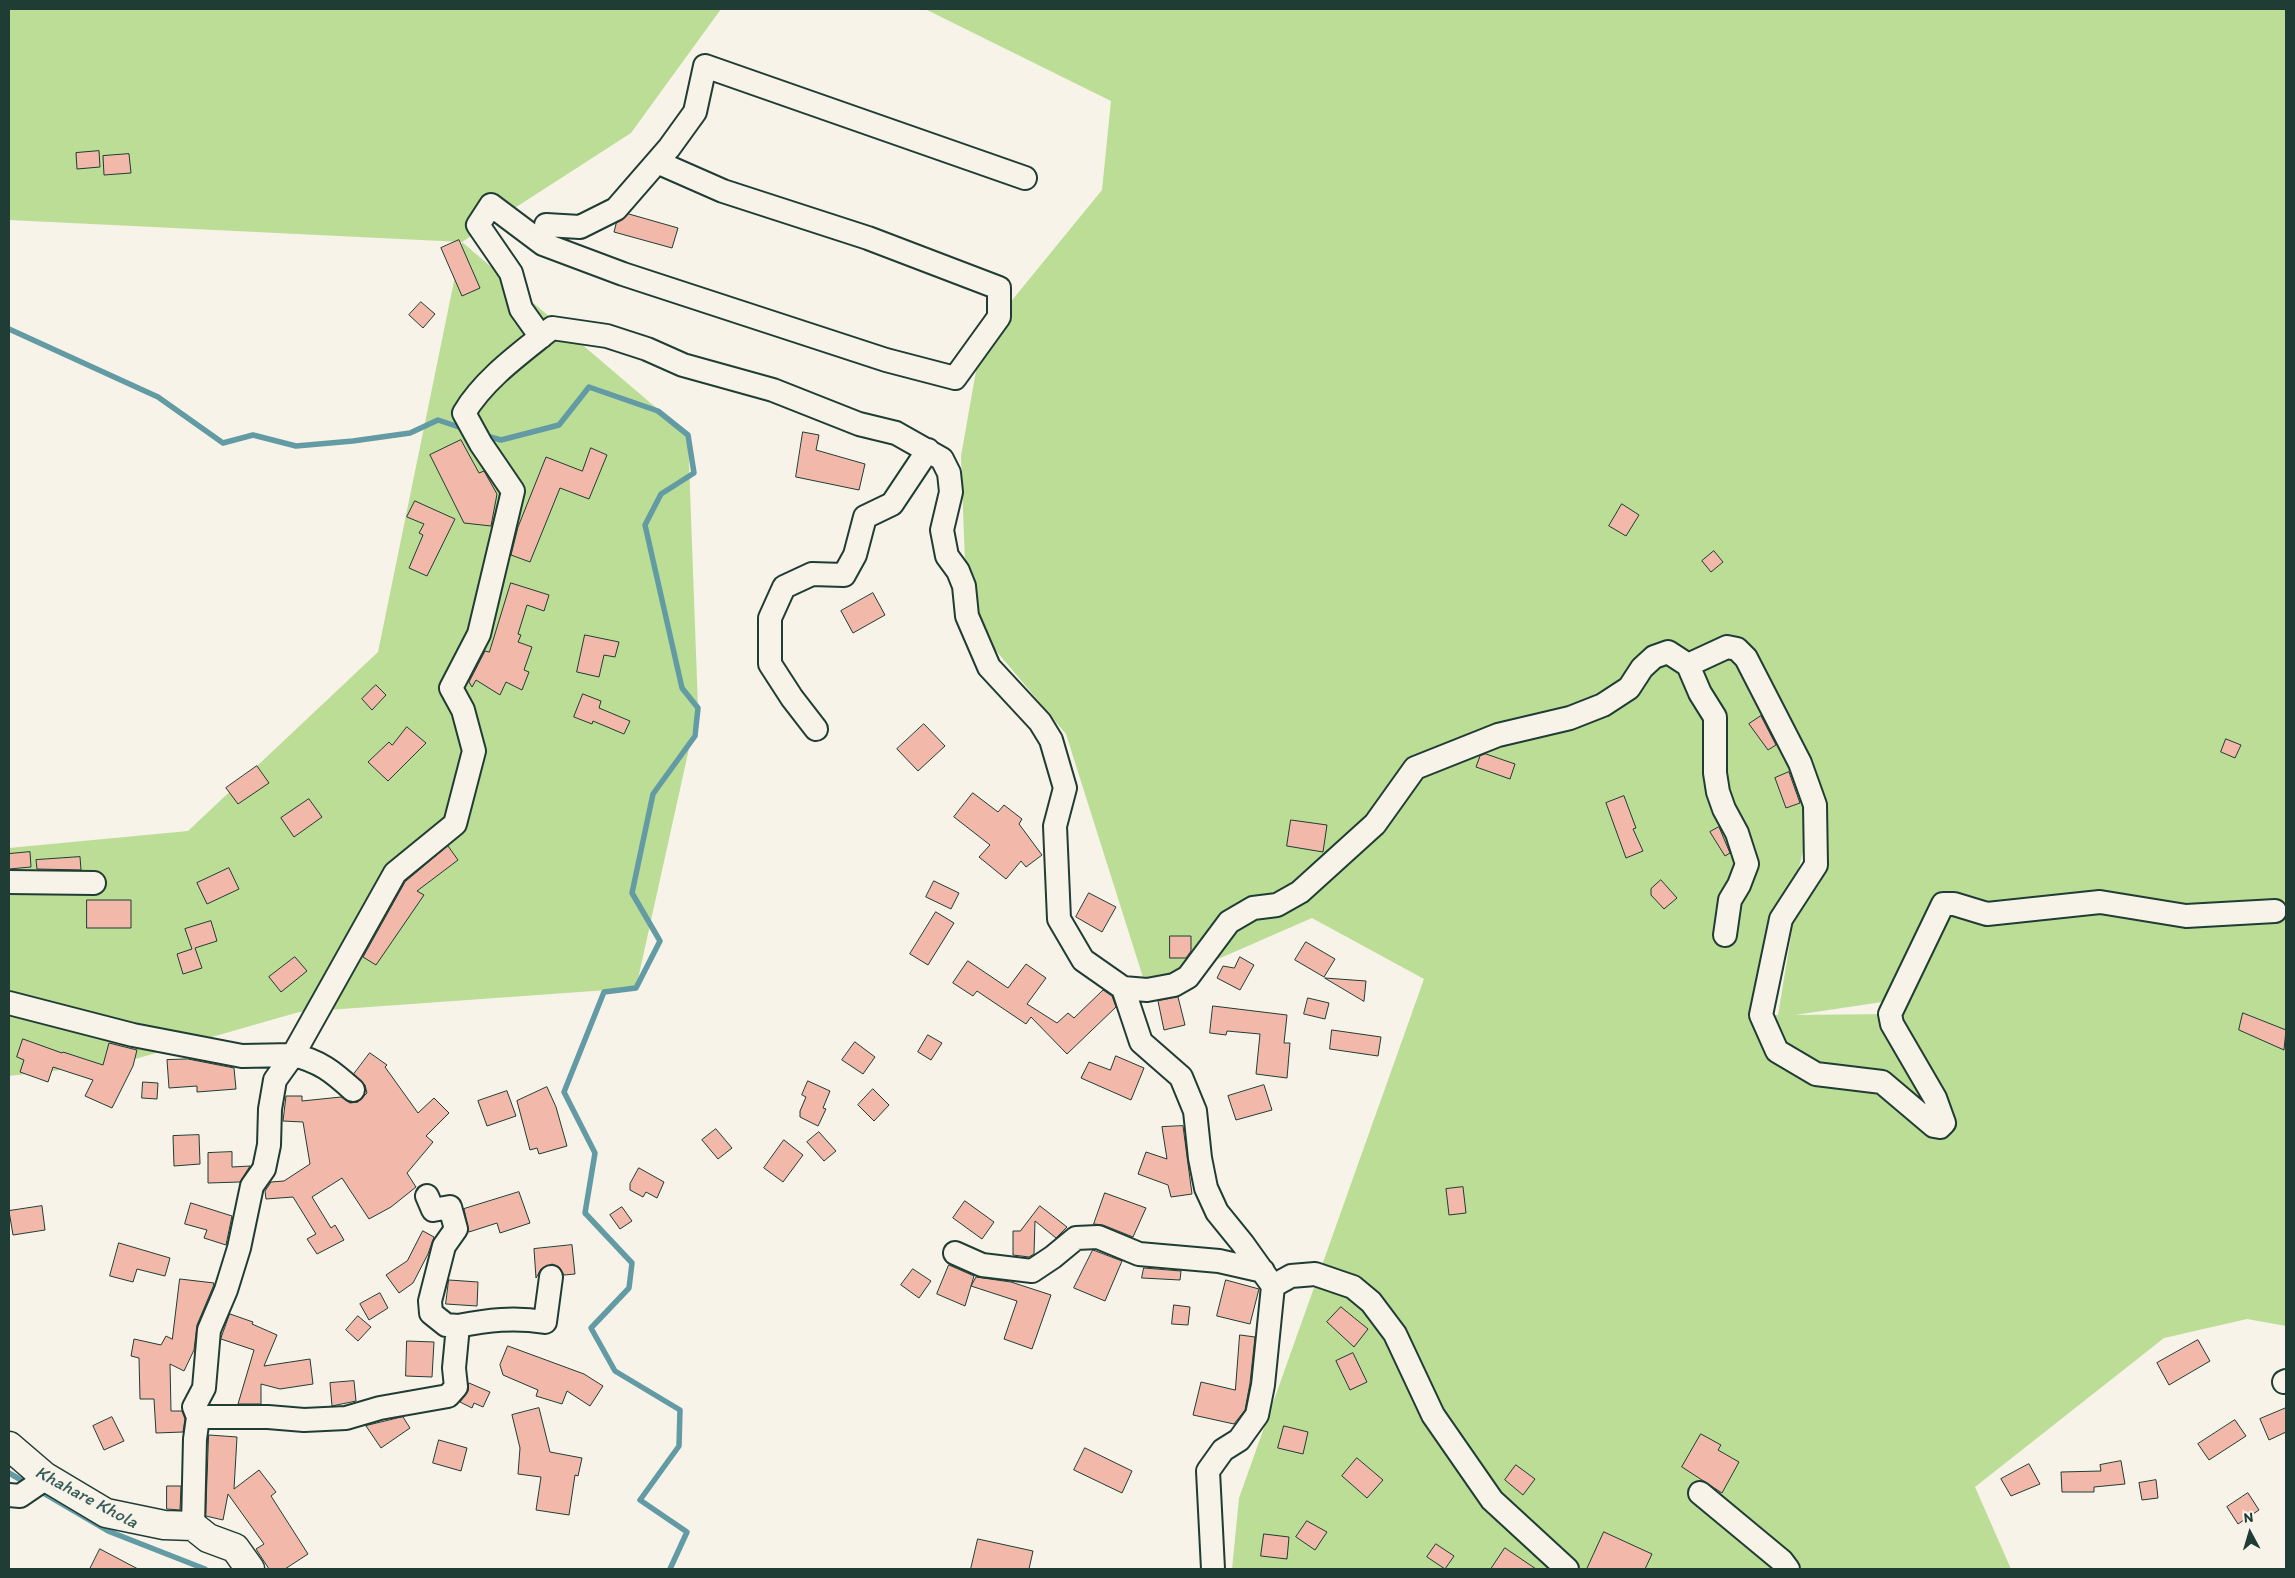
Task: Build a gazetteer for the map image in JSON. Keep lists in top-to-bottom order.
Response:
{
  "water": ["Khahare Khola"],
  "north": "top"
}
